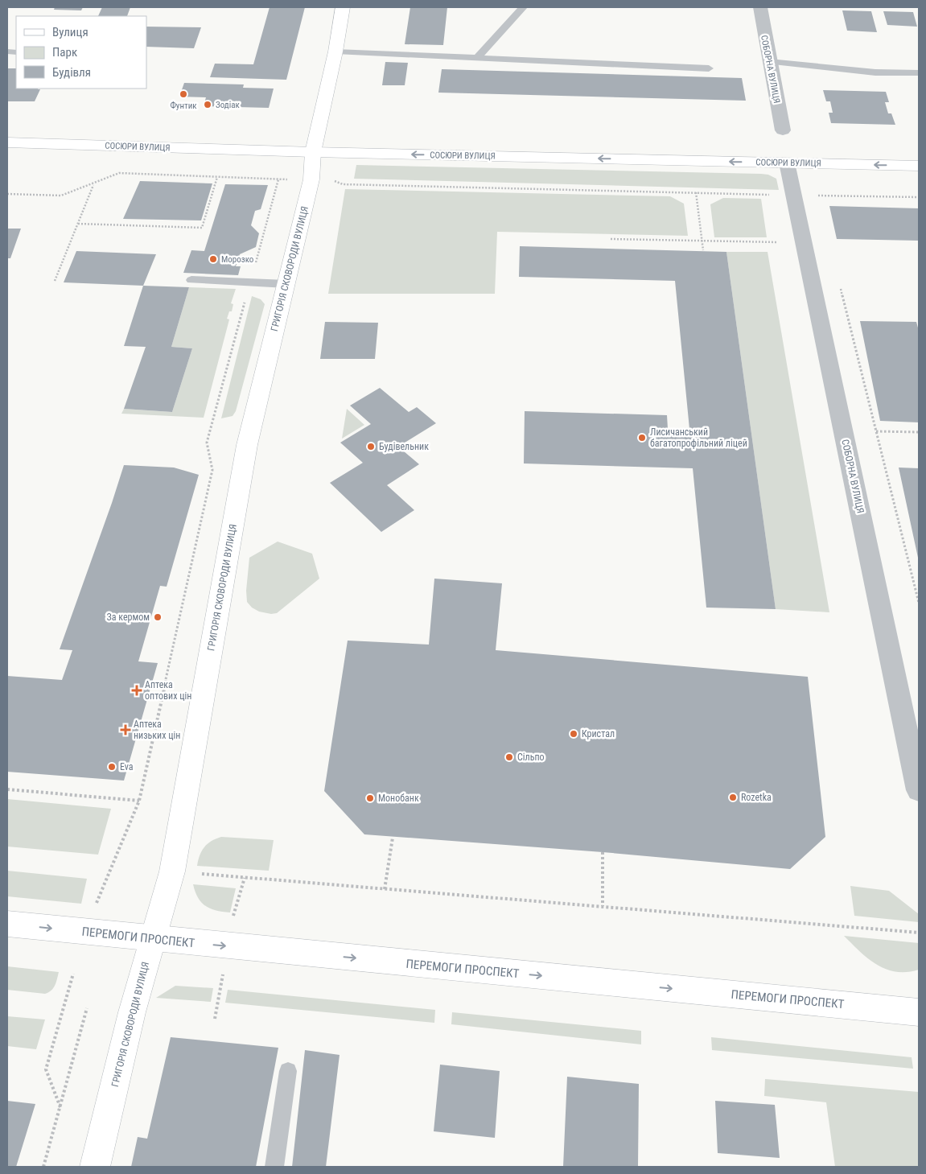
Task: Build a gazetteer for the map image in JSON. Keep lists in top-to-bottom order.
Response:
{
  "streets": {
    "main road": ["СОСЮРИ ВУЛИЦЯ", "ГРИГОРІЯ СКОВОРОДИ ВУЛИЦЯ", "ПЕРЕМОГИ ПРОСПЕКТ"],
    "street": ["СОБОРНА ВУЛИЦЯ"]
  },
  "crossings": [
    ["СОБОРНА ВУЛИЦЯ", "СОСЮРИ ВУЛИЦЯ"],
    ["СОСЮРИ ВУЛИЦЯ", "ГРИГОРІЯ СКОВОРОДИ ВУЛИЦЯ"],
    ["ГРИГОРІЯ СКОВОРОДИ ВУЛИЦЯ", "ПЕРЕМОГИ ПРОСПЕКТ"]
  ],
  "one_way": ["СОСЮРИ ВУЛИЦЯ", "ПЕРЕМОГИ ПРОСПЕКТ"],
  "places": {
    "other": [
      "Фунтик",
      "Зодіак",
      "Морозко",
      "Лисичанський багатопрофільний ліцей",
      "Будівельник",
      "За кермом",
      "Кристал",
      "Сiльпо",
      "Eva",
      "Rozetka",
      "Монобанк"
    ],
    "health": ["Аптека оптових цін", "Аптека низьких цін"]
  },
  "legend": ["Вулиця", "Парк", "Будівля"]
}
